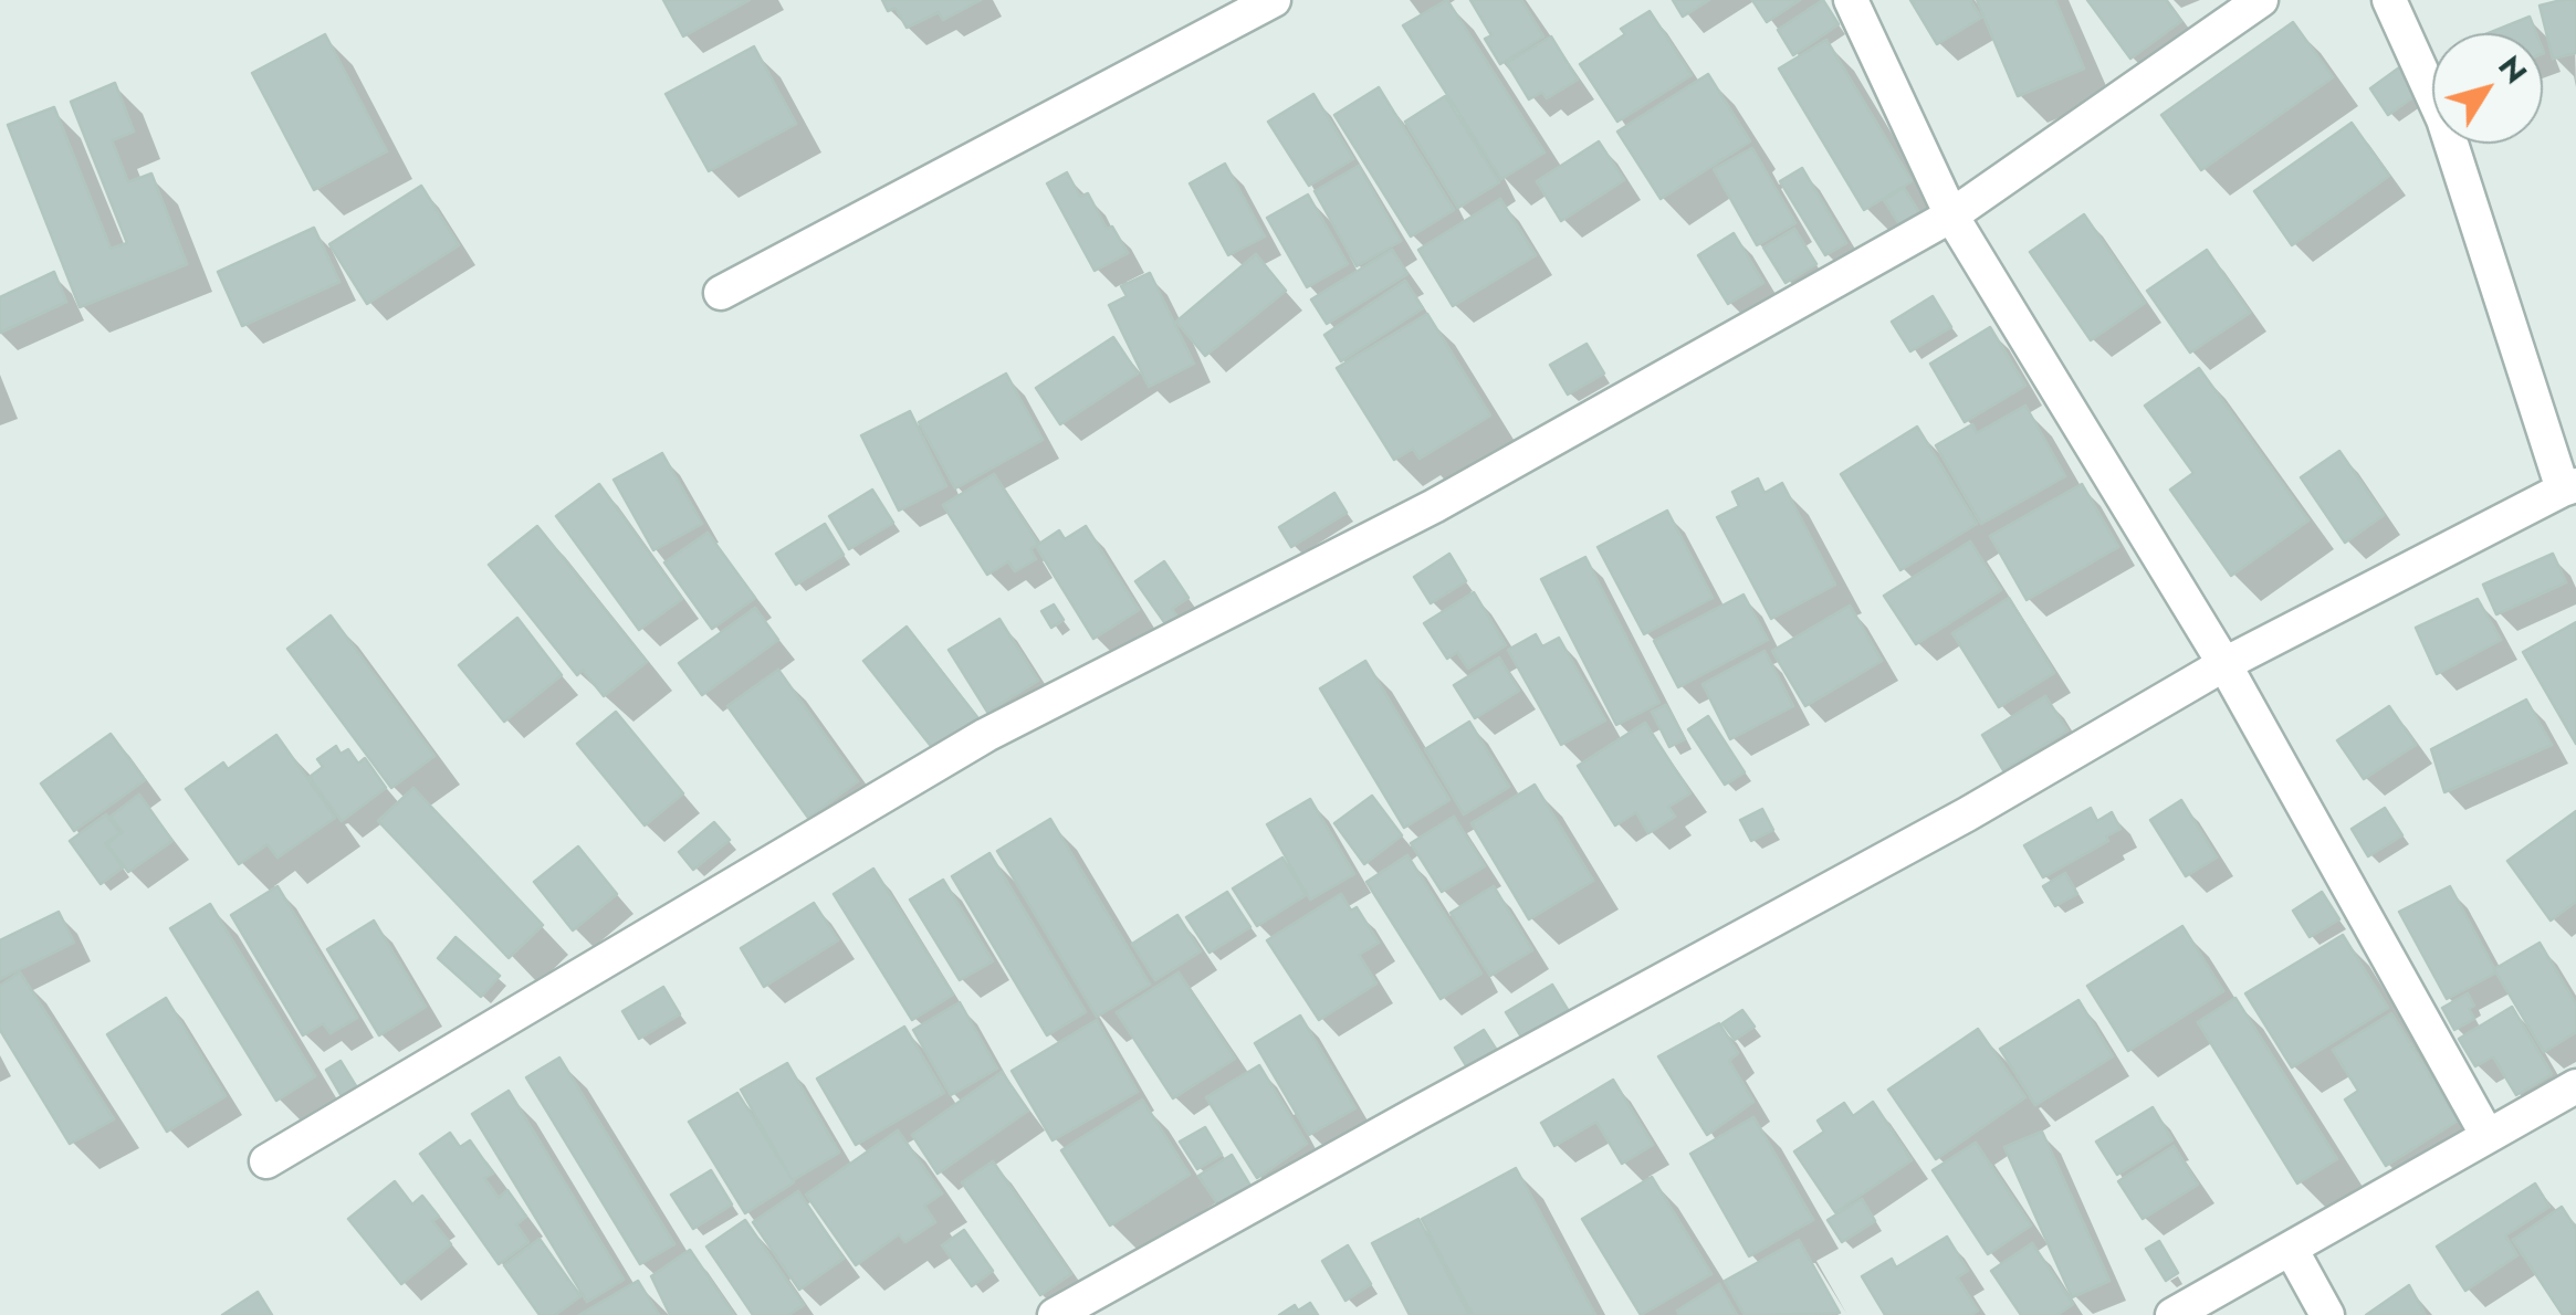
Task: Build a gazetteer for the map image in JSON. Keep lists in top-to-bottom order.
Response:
{
  "north": "top right"
}
